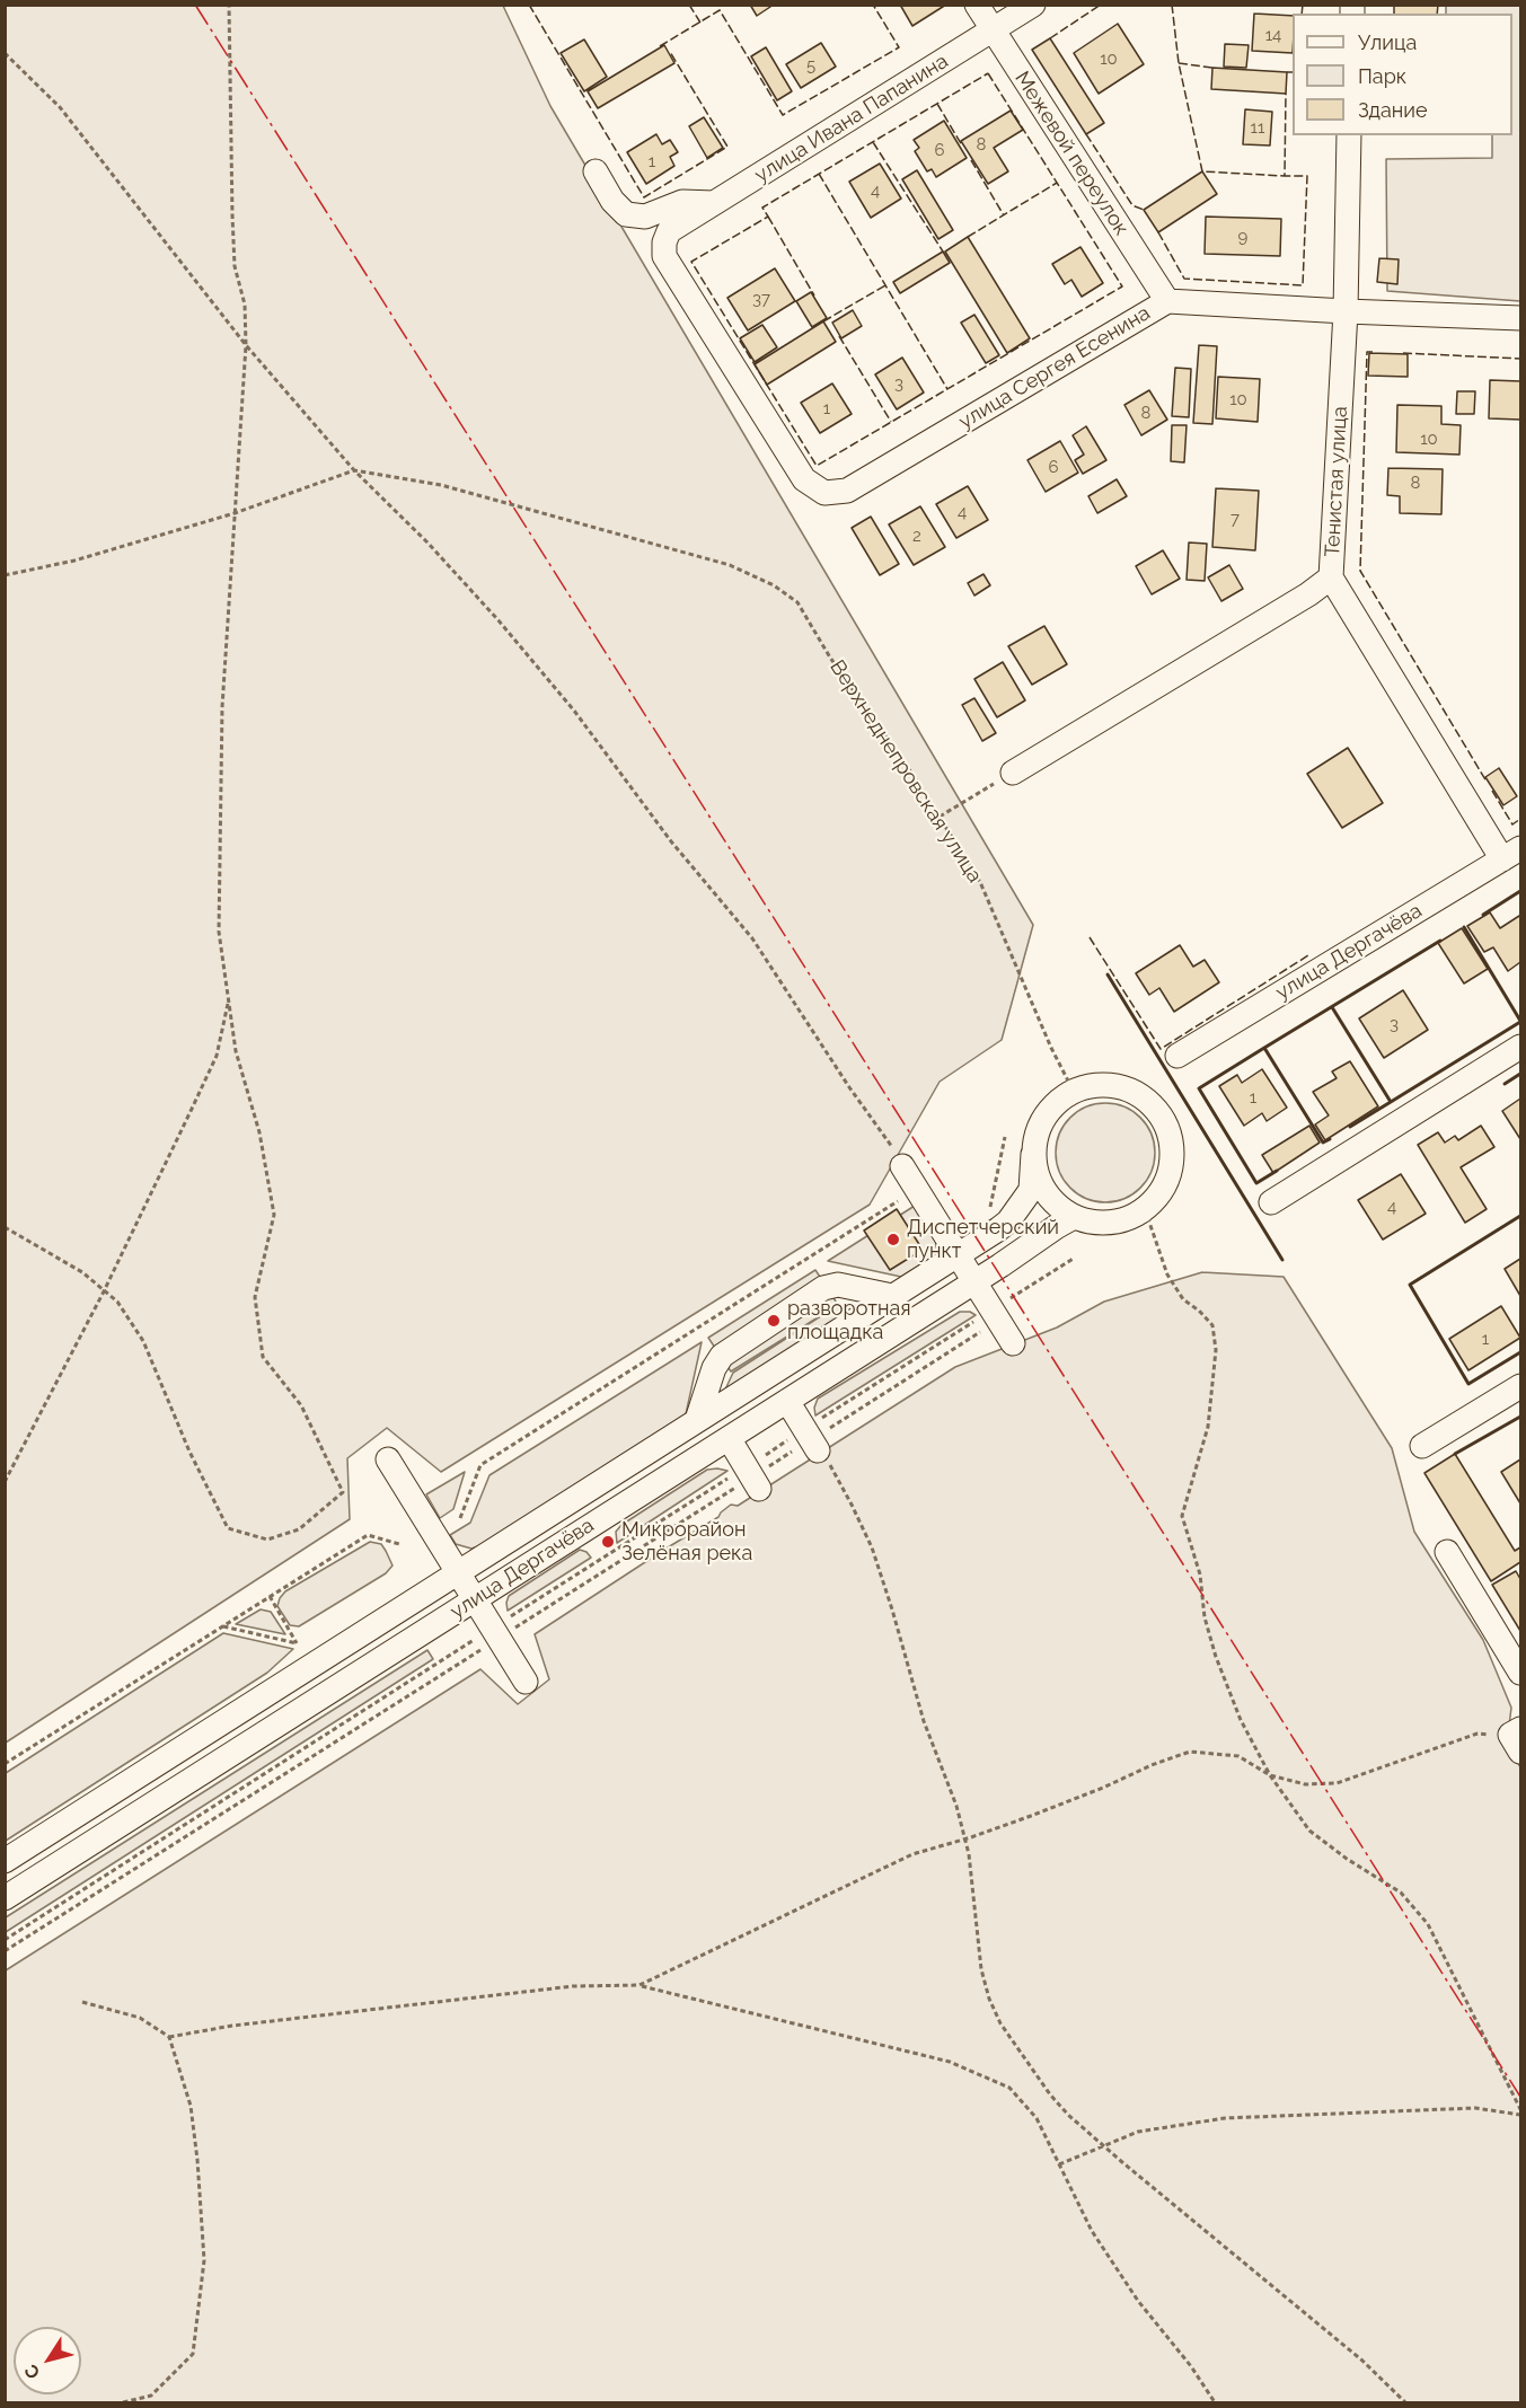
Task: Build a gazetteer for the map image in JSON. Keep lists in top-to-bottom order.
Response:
{
  "streets": {
    "street": [
      "улица Ивана Папанина",
      "Межевой переулок",
      "улица Сергея Есенина",
      "Тенистая улица",
      "улица Дергачёва"
    ],
    "path": ["Верхнеднепровская улица"]
  },
  "crossings": [
    ["улица Ивана Папанина", "Межевой переулок"],
    ["улица Ивана Папанина", "улица Сергея Есенина"],
    ["Межевой переулок", "улица Сергея Есенина"],
    ["улица Сергея Есенина", "Тенистая улица"],
    ["Верхнеднепровская улица", "улица Дергачёва"]
  ],
  "places": ["Диспетчерский пункт", "разворотная площадка", "Микрорайон Зелёная река"],
  "house_numbers": [
    "14",
    "10",
    "5",
    "11",
    "8",
    "6",
    "1",
    "4",
    "9",
    "37",
    "3",
    "10",
    "1",
    "8",
    "10",
    "6",
    "8",
    "4",
    "7",
    "2",
    "3",
    "1",
    "4",
    "1"
  ],
  "legend": ["Улица", "Парк", "Здание"],
  "north": "bottom left"
}
